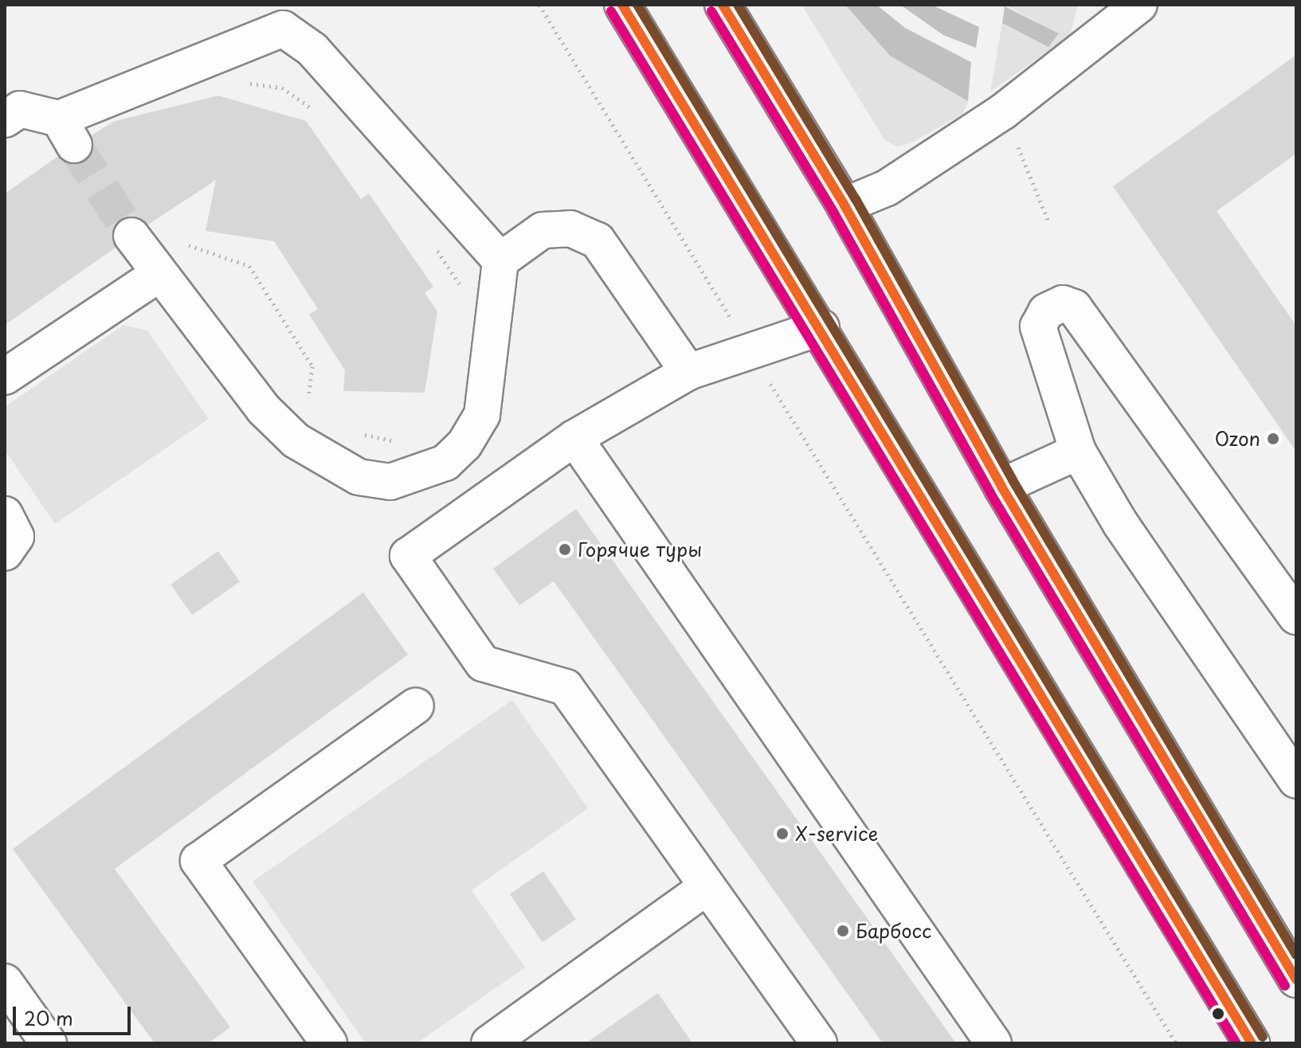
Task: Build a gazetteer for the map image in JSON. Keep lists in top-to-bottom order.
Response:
{
  "places": [
    "Ozon",
    "Горячие туры",
    "X-service",
    "Барбосс"
  ],
  "scale_bar": "20 m"
}
